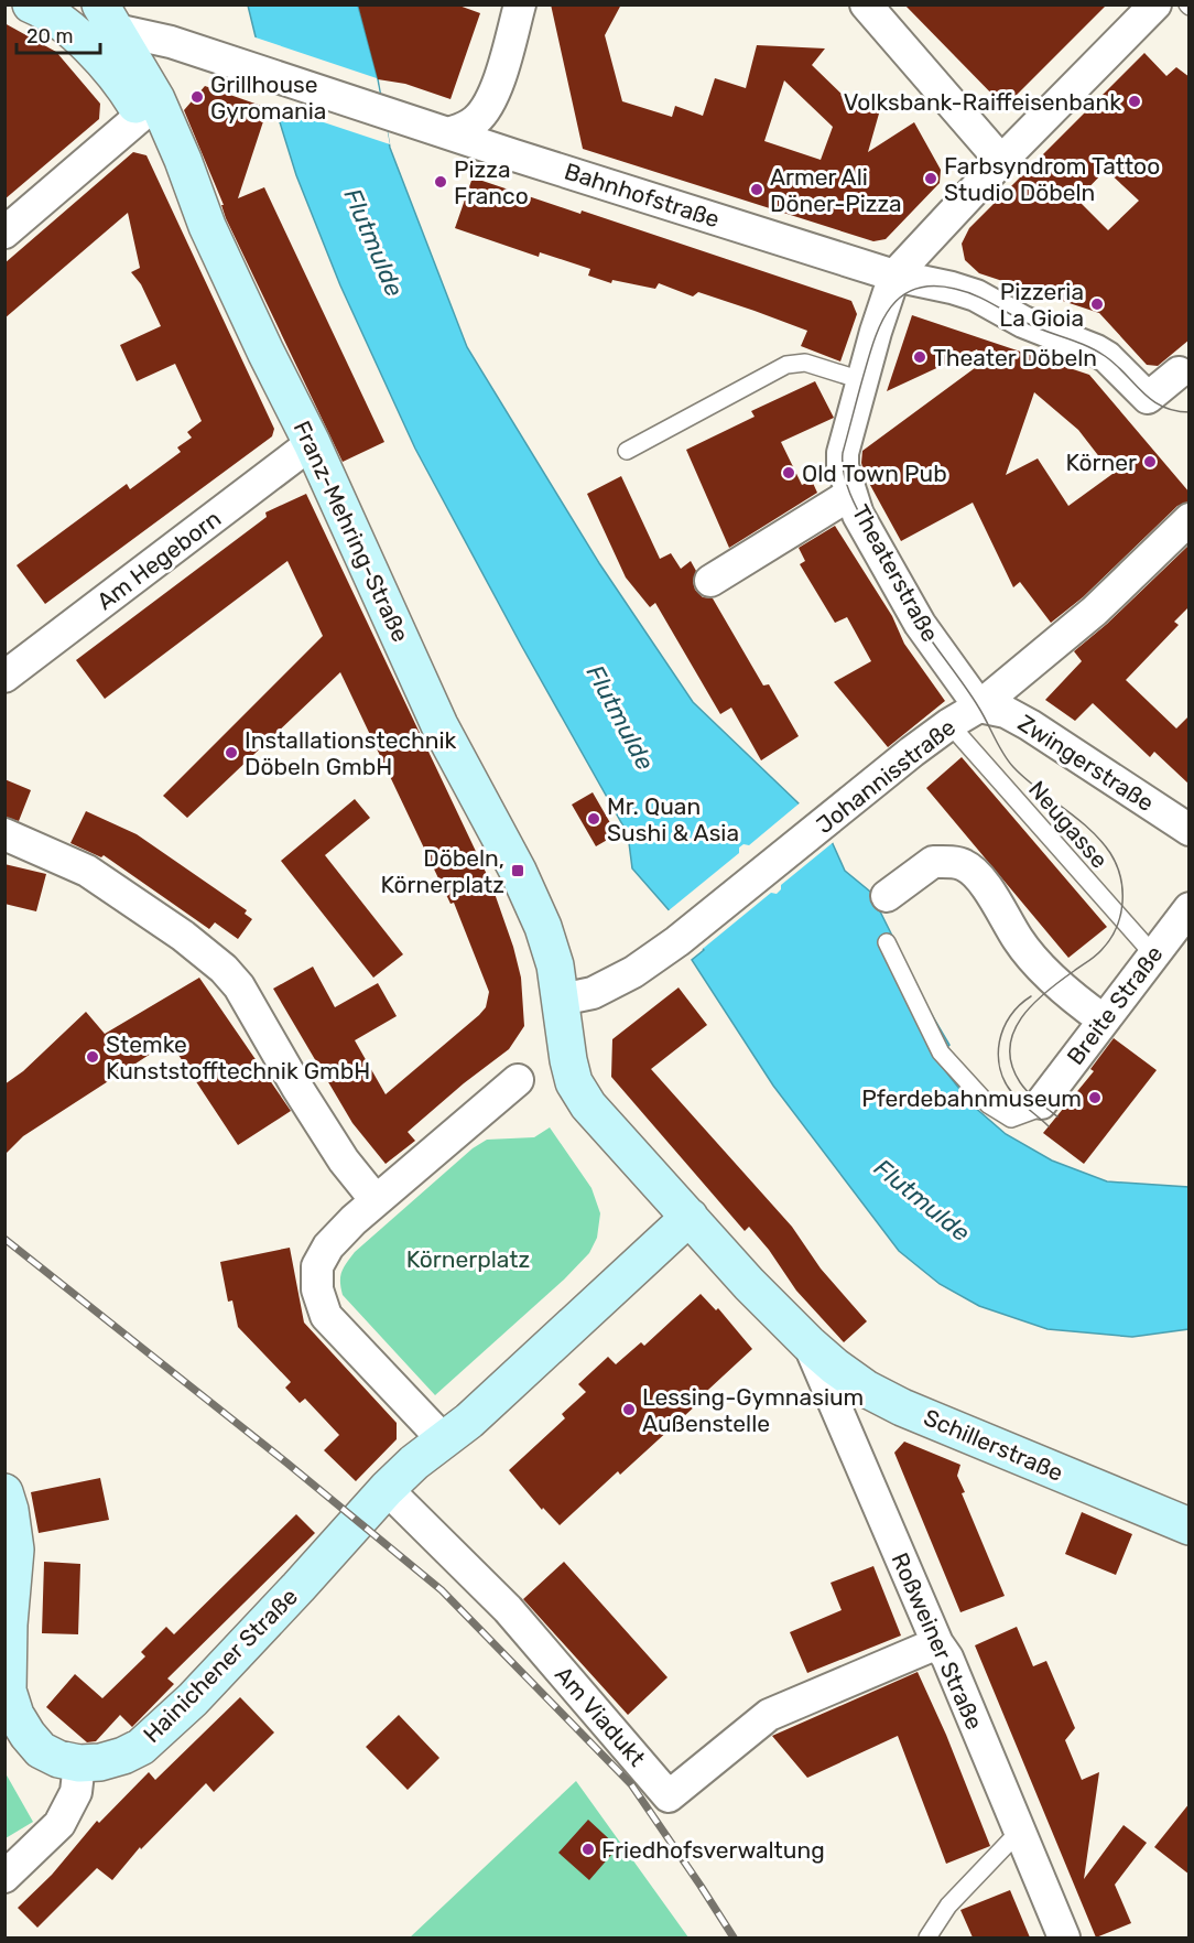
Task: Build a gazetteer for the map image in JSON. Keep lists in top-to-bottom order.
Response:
{
  "streets": {
    "main road": ["Franz-Mehring-Straße", "Schillerstraße", "Hainichener Straße"],
    "street": [
      "Bahnhofstraße",
      "Am Hegeborn",
      "Theaterstraße",
      "Zwingerstraße",
      "Johannisstraße",
      "Breite Straße",
      "Roßweiner Straße",
      "Am Viadukt"
    ],
    "lane": ["Neugasse"]
  },
  "crossings": [
    ["Bahnhofstraße", "Franz-Mehring-Straße"],
    ["Bahnhofstraße", "Theaterstraße"],
    ["Franz-Mehring-Straße", "Am Hegeborn"],
    ["Franz-Mehring-Straße", "Johannisstraße"],
    ["Theaterstraße", "Zwingerstraße"],
    ["Theaterstraße", "Johannisstraße"],
    ["Zwingerstraße", "Johannisstraße"],
    ["Johannisstraße", "Neugasse"],
    ["Neugasse", "Breite Straße"],
    ["Schillerstraße", "Roßweiner Straße"],
    ["Roßweiner Straße", "Am Viadukt"],
    ["Hainichener Straße", "Am Viadukt"]
  ],
  "water": ["Flutmulde"],
  "parks": ["Körnerplatz"],
  "places": {
    "other": [
      "Grillhouse Gyromania",
      "Volksbank-Raiffeisenbank",
      "Farbsyndrom Tattoo Studio Döbeln",
      "Pizza Franco",
      "Armer Ali Döner-Pizza",
      "Pizzeria La Gioia",
      "Theater Döbeln",
      "Körner",
      "Old Town Pub",
      "Installationstechnik Döbeln GmbH",
      "Mr. Quan Sushi & Asia",
      "Stemke Kunststofftechnik GmbH",
      "Pferdebahnmuseum",
      "Lessing-Gymnasium Außenstelle",
      "Friedhofsverwaltung"
    ],
    "transit": ["Döbeln, Körnerplatz"]
  },
  "scale_bar": "20 m"
}
